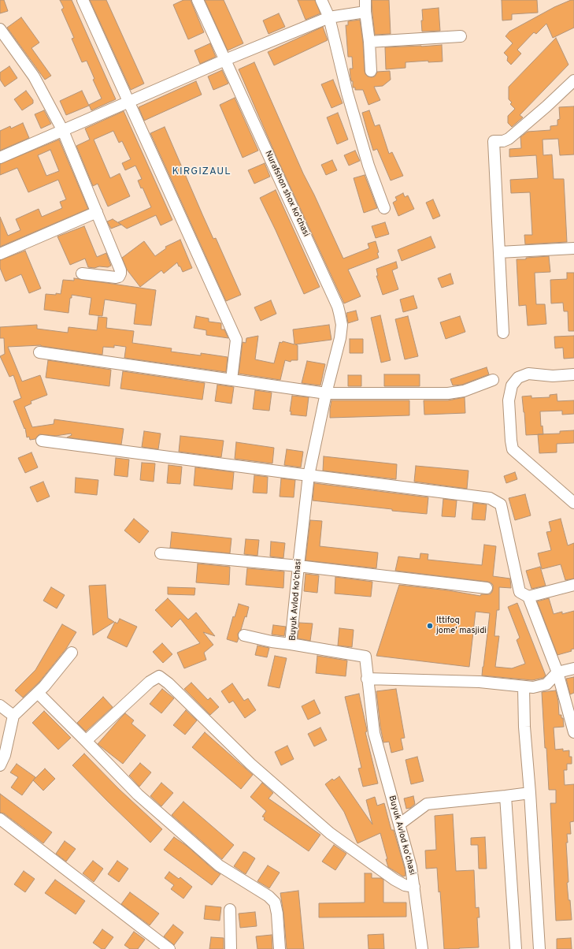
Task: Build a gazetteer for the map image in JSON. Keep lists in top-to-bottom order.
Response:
{
  "streets": {
    "street": ["Nurafshon shox ko'chasi", "Buyuk Avlod koʻchasi"]
  },
  "crossings": [
    ["Nurafshon shox ko'chasi", "Buyuk Avlod koʻchasi"]
  ],
  "districts": ["KIRGIZAUL"],
  "places": ["Ittifoq jome’ masjidi"]
}
